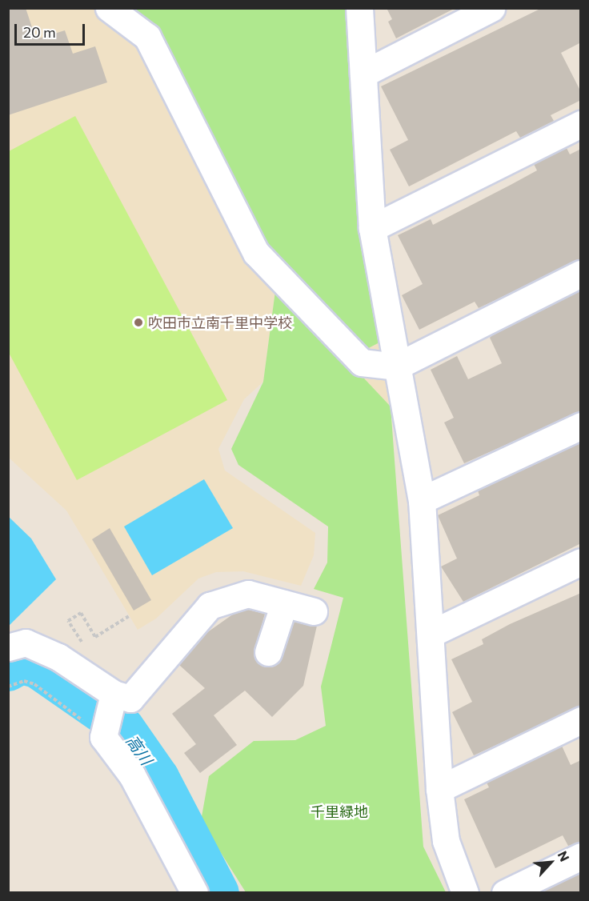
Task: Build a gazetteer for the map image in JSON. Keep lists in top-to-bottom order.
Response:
{
  "water": ["高川"],
  "parks": ["千里緑地"],
  "places": ["吹田市立南千里中学校"],
  "scale_bar": "20 m",
  "north": "top right"
}
